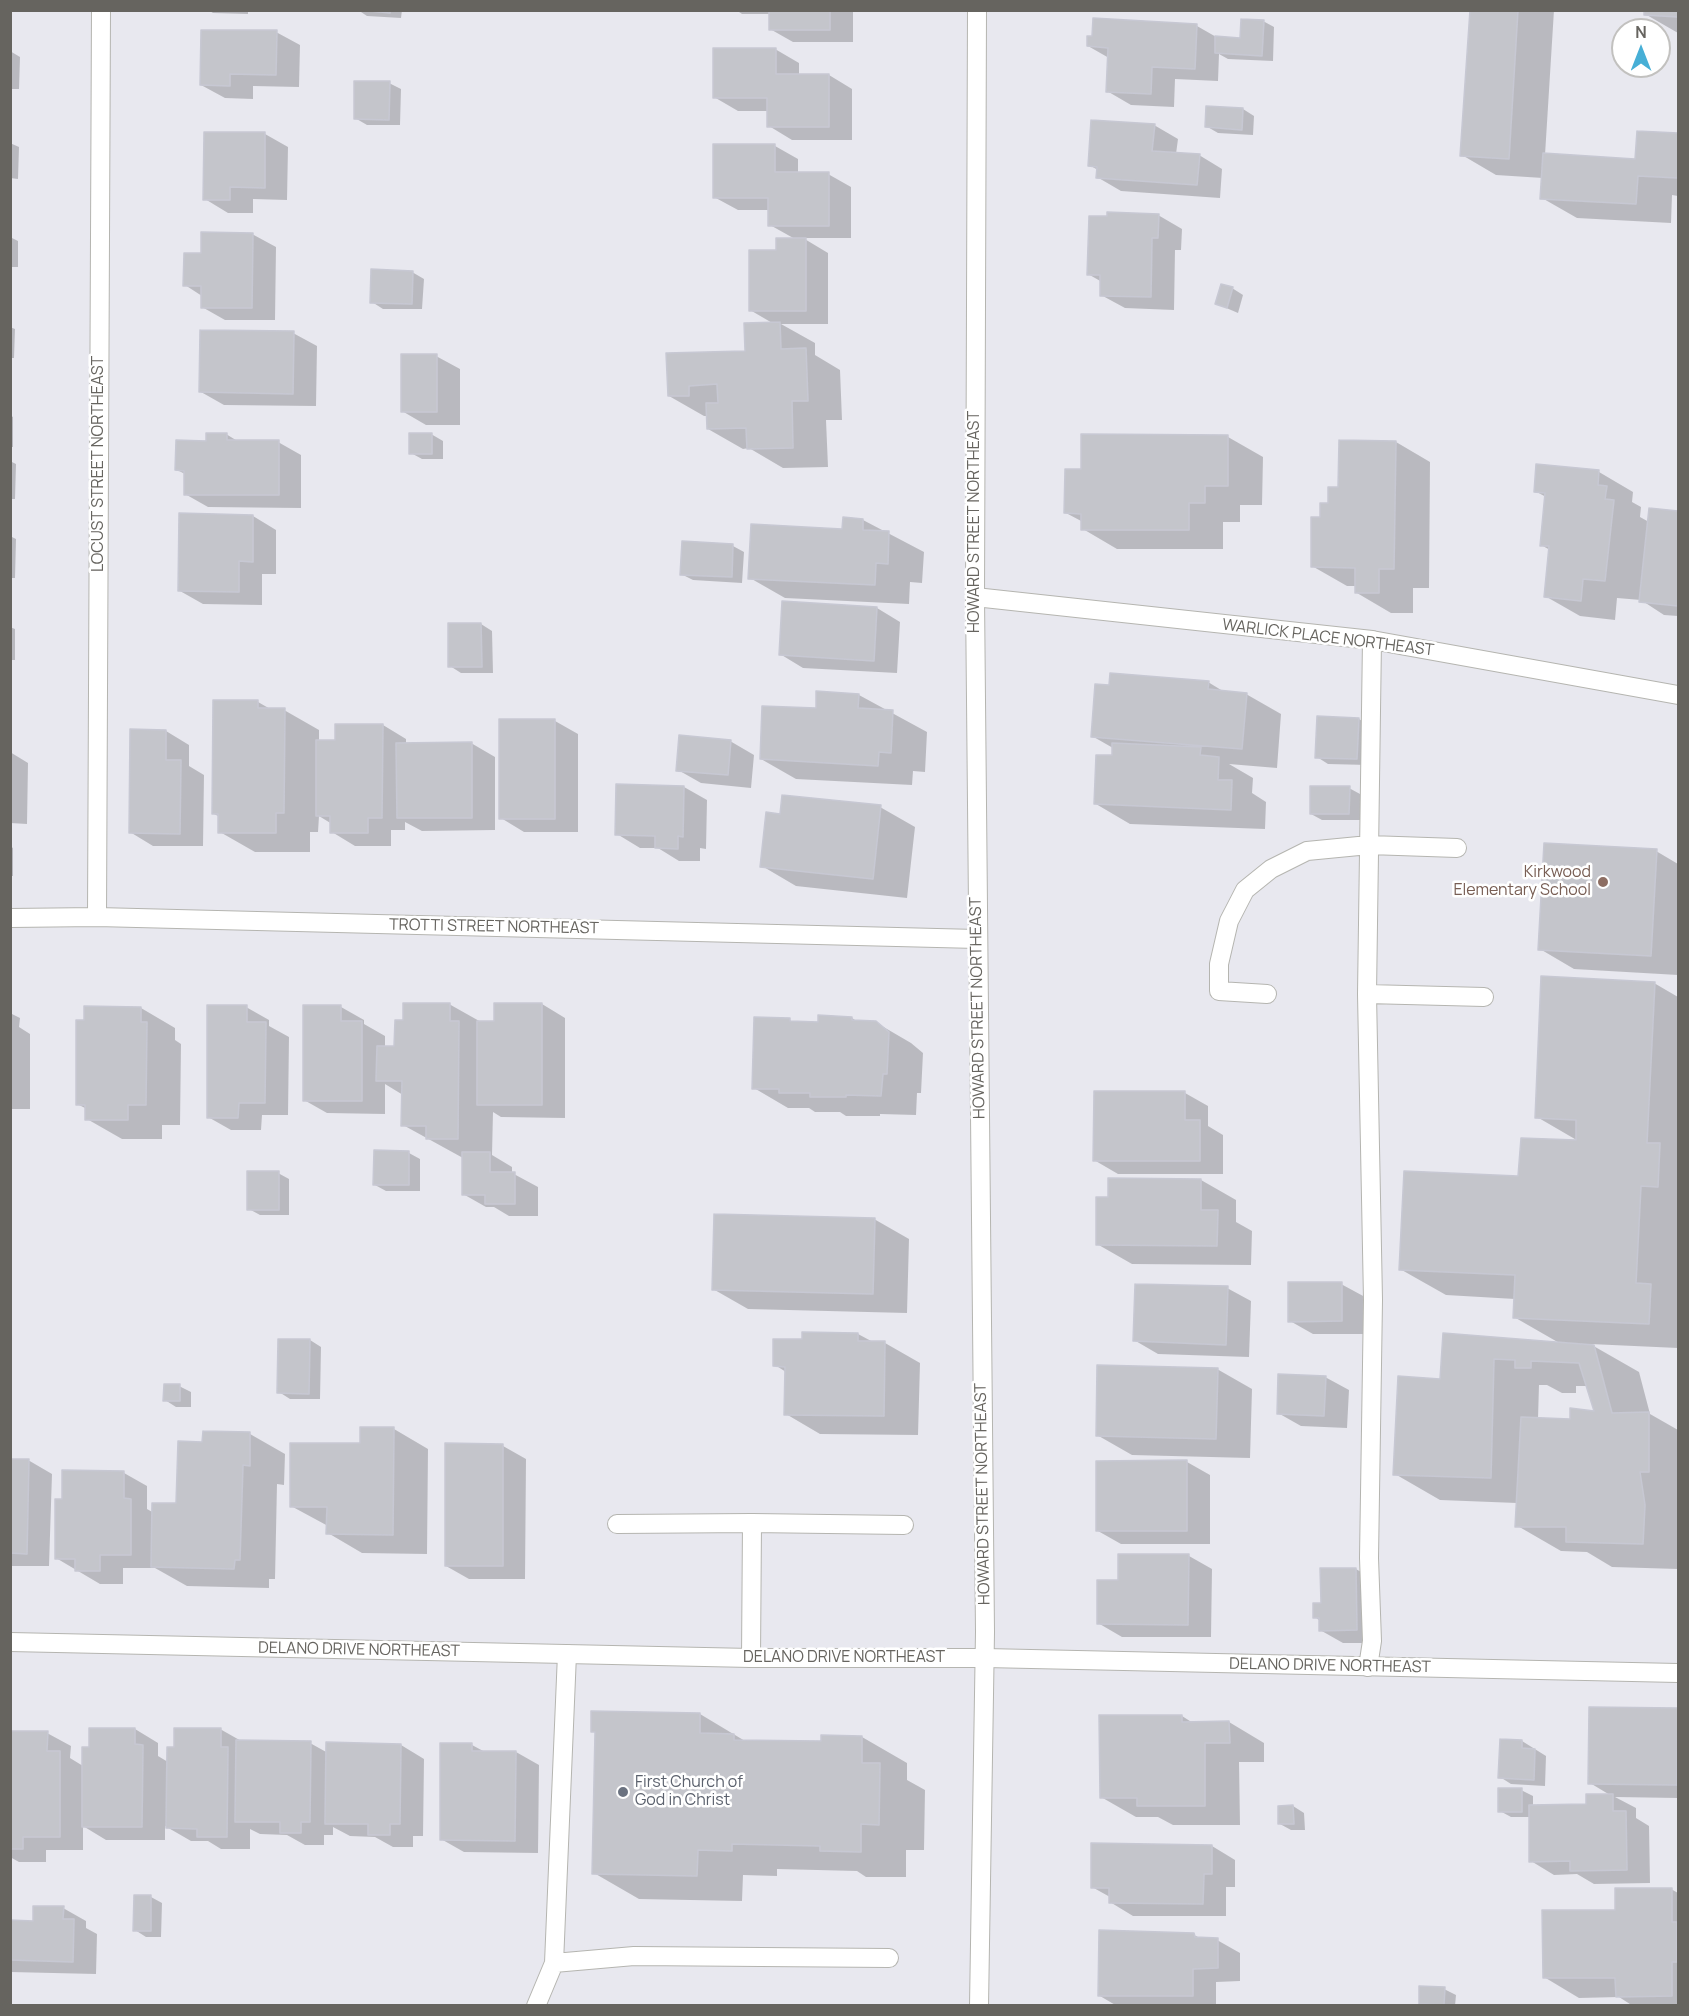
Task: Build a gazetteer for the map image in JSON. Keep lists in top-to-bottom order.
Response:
{
  "streets": {
    "street": [
      "LOCUST STREET NORTHEAST",
      "HOWARD STREET NORTHEAST",
      "WARLICK PLACE NORTHEAST",
      "TROTTI STREET NORTHEAST",
      "DELANO DRIVE NORTHEAST"
    ]
  },
  "crossings": [
    ["LOCUST STREET NORTHEAST", "TROTTI STREET NORTHEAST"],
    ["HOWARD STREET NORTHEAST", "WARLICK PLACE NORTHEAST"],
    ["HOWARD STREET NORTHEAST", "TROTTI STREET NORTHEAST"],
    ["HOWARD STREET NORTHEAST", "DELANO DRIVE NORTHEAST"]
  ],
  "places": ["Kirkwood Elementary School", "First Church of God in Christ"],
  "north": "top"
}
